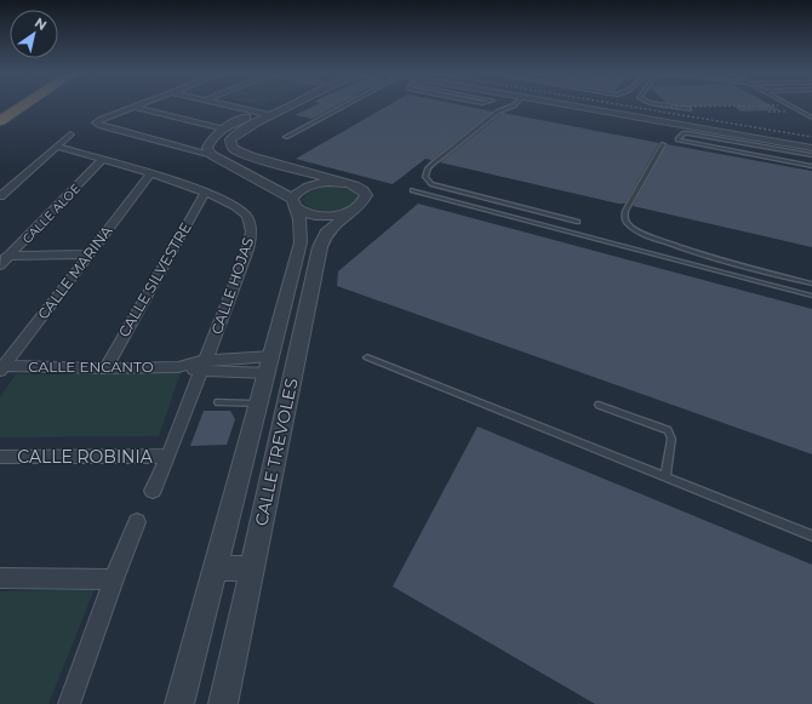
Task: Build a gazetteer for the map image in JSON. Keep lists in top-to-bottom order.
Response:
{
  "streets": {
    "street": [
      "CALLE ALOE",
      "CALLE MARINA",
      "CALLE SILVESTRE",
      "CALLE HOJAS",
      "CALLE ENCANTO",
      "CALLE TREVOLES",
      "CALLE ROBINIA"
    ]
  },
  "crossings": [
    ["CALLE ALOE", "CALLE HOJAS"],
    ["CALLE MARINA", "CALLE HOJAS"],
    ["CALLE MARINA", "CALLE ENCANTO"],
    ["CALLE SILVESTRE", "CALLE HOJAS"],
    ["CALLE SILVESTRE", "CALLE ENCANTO"],
    ["CALLE HOJAS", "CALLE ENCANTO"],
    ["CALLE HOJAS", "CALLE ROBINIA"],
    ["CALLE ENCANTO", "CALLE TREVOLES"]
  ],
  "north": "top right"
}
